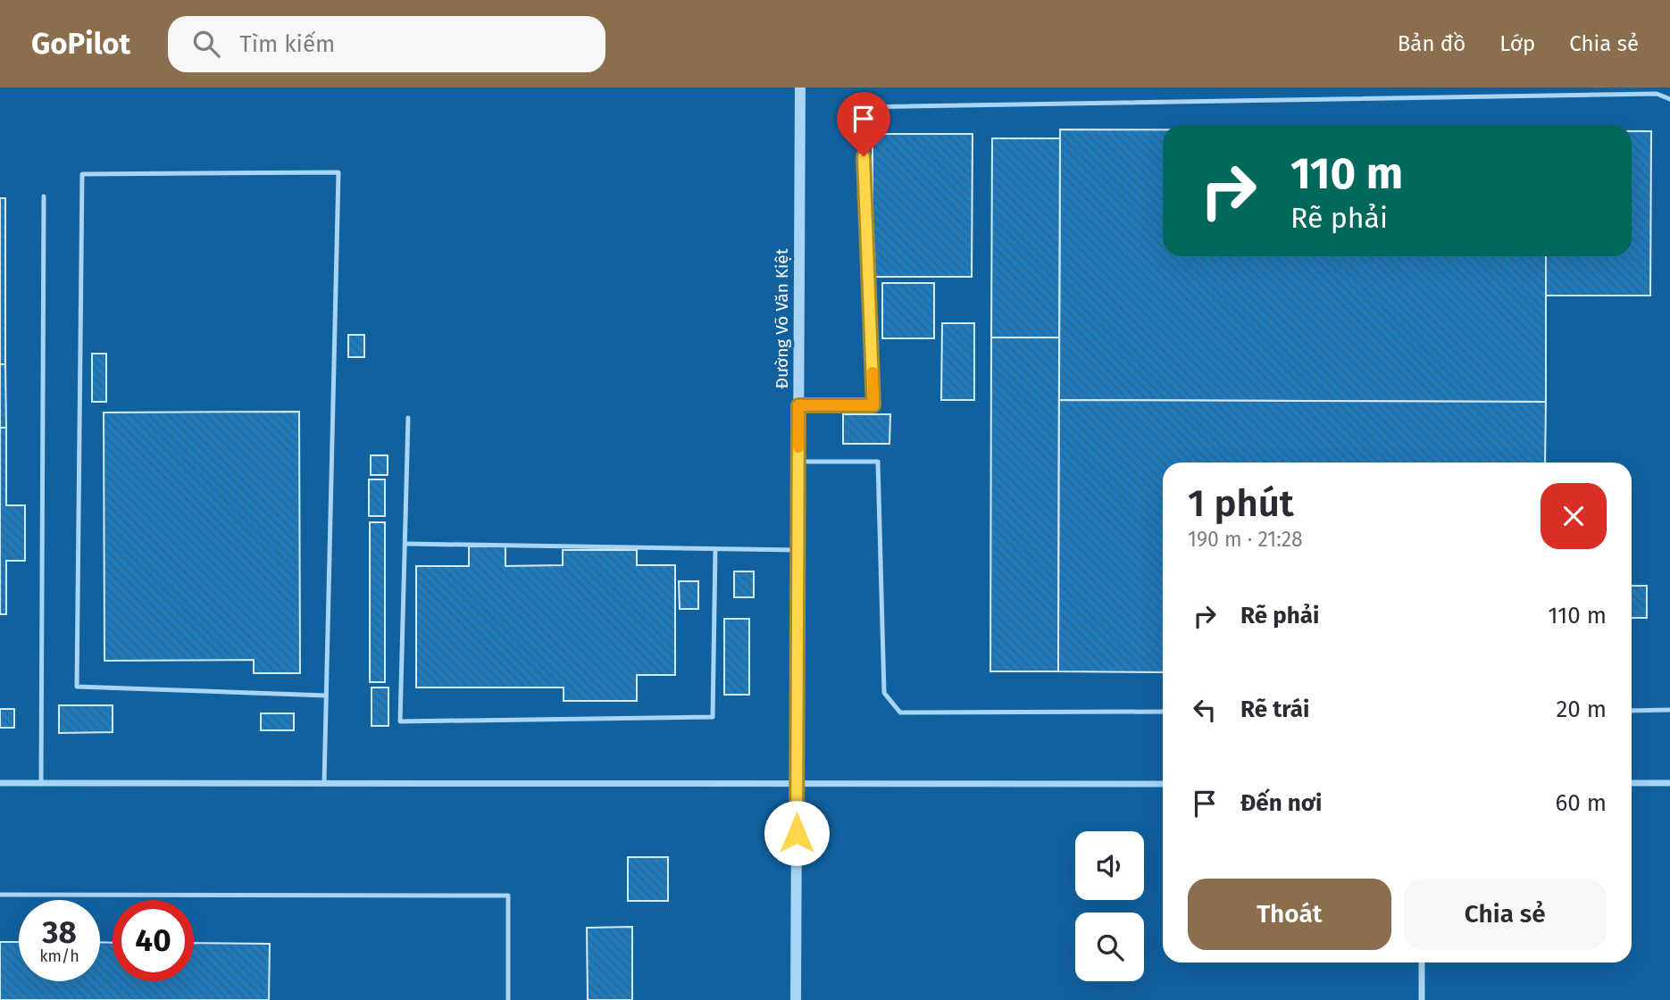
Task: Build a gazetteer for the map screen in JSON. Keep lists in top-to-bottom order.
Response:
{
  "streets": {
    "street": ["Đường Võ Văn Kiệt"]
  },
  "page": {
    "header": "GoPilot",
    "search": "Tìm kiếm",
    "nav": ["Bản đồ", "Lớp", "Chia sẻ"],
    "turn": ["110 m", "Rẽ phải"],
    "heading": ["1 phút", "190 m · 21:28"],
    "list": [
      {
        "name": "Rẽ phải",
        "value": "110 m"
      },
      {
        "name": "Rẽ trái",
        "value": "20 m"
      },
      {
        "name": "Đến nơi",
        "value": "60 m"
      }
    ],
    "buttons": ["Thoát", "Chia sẻ"],
    "speed": "38 km/h",
    "limit": "40"
  }
}
